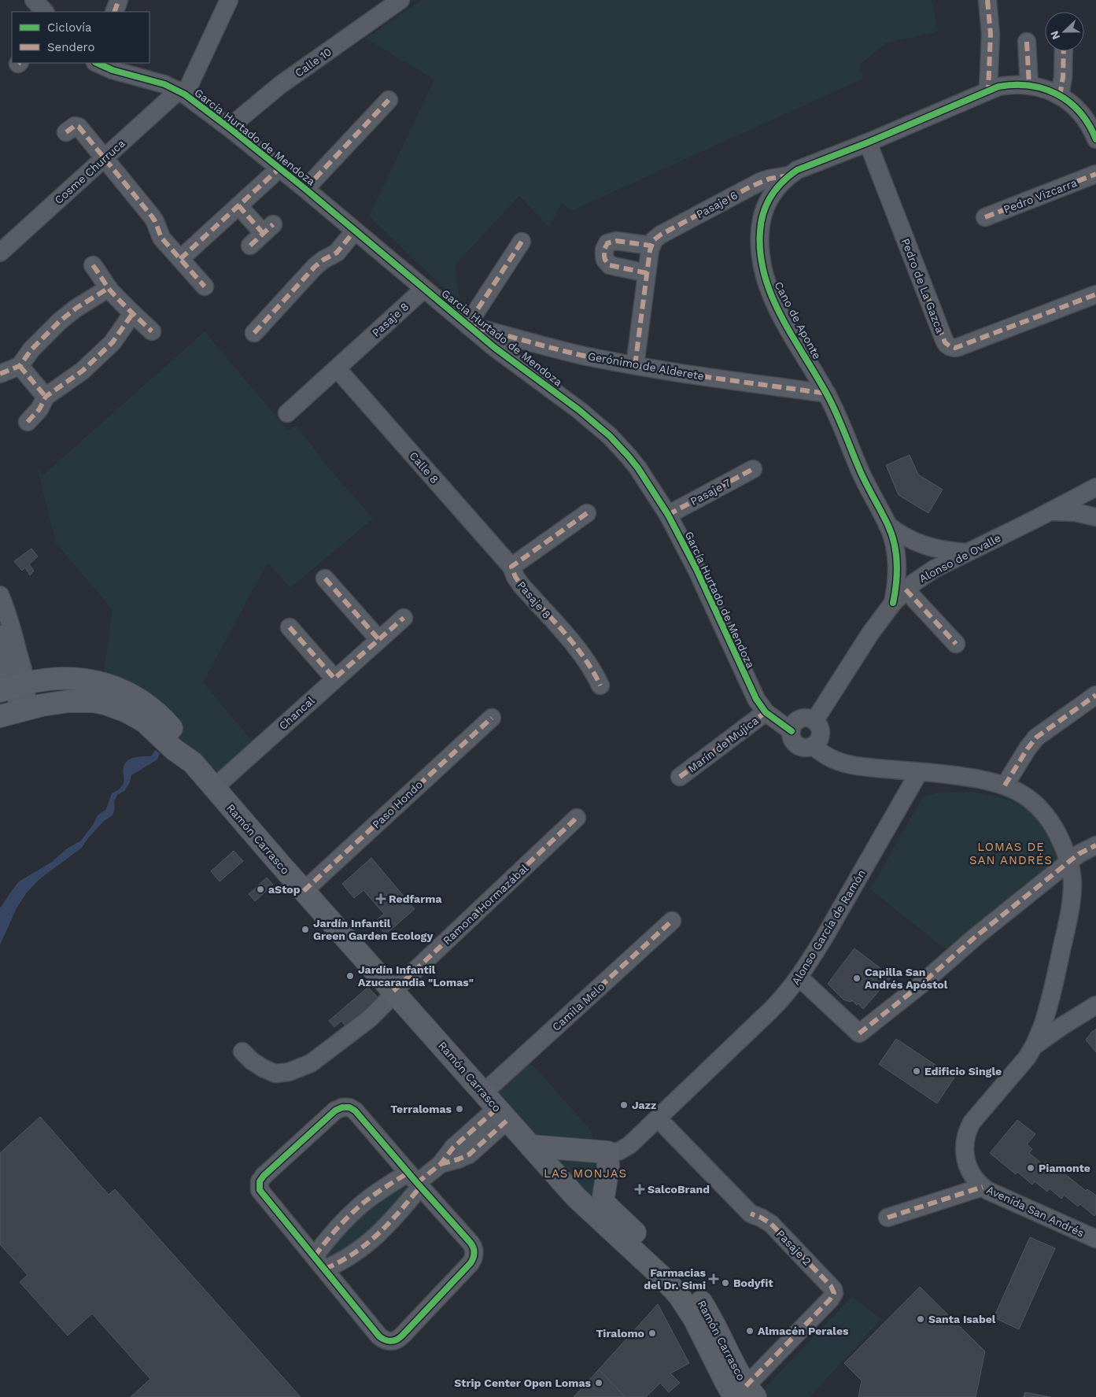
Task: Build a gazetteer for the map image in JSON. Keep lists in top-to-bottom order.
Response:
{
  "streets": {
    "main road": ["Ramón Carrasco", "Alonso García de Ramón"],
    "street": [
      "Calle 10",
      "García Hurtado de Mendoza",
      "Cosme Churruca",
      "Pedro Vizcarra",
      "Pasaje 6",
      "Pedro de La Gazca",
      "Pasaje 8",
      "Cano de Aponte",
      "Gerónimo de Alderete",
      "Calle 8",
      "Pasaje 7",
      "Alonso de Ovalle",
      "Chancal",
      "Marín de Mujica",
      "Paso Hondo",
      "Ramona Hormazábal",
      "Camila Melo",
      "Avenida San Andrés",
      "Pasaje 2"
    ]
  },
  "crossings": [
    ["Calle 10", "García Hurtado de Mendoza"],
    ["García Hurtado de Mendoza", "Cosme Churruca"],
    ["García Hurtado de Mendoza", "Pasaje 8"],
    ["García Hurtado de Mendoza", "Gerónimo de Alderete"],
    ["García Hurtado de Mendoza", "Pasaje 7"],
    ["García Hurtado de Mendoza", "Alonso de Ovalle"],
    ["García Hurtado de Mendoza", "Marín de Mujica"],
    ["Pasaje 6", "Cano de Aponte"],
    ["Pedro de La Gazca", "Cano de Aponte"],
    ["Pasaje 8", "Calle 8"],
    ["Cano de Aponte", "Gerónimo de Alderete"],
    ["Cano de Aponte", "Alonso de Ovalle"],
    ["Chancal", "Ramón Carrasco"],
    ["Paso Hondo", "Ramón Carrasco"],
    ["Ramón Carrasco", "Ramona Hormazábal"],
    ["Ramón Carrasco", "Alonso García de Ramón"],
    ["Ramón Carrasco", "Camila Melo"],
    ["Ramón Carrasco", "Pasaje 2"],
    ["Alonso García de Ramón", "Pasaje 2"]
  ],
  "districts": ["LOMAS DE SAN ANDRÉS", "LAS MONJAS"],
  "places": {
    "other": [
      "aStop",
      "Jardín Infantil Green Garden Ecology",
      "Jardín Infantil Azucarandia \"Lomas\"",
      "Capilla San Andrés Apóstol",
      "Edificio Single",
      "Jazz",
      "Terralomas",
      "Piamonte",
      "Bodyfit",
      "Santa Isabel",
      "Almacén Perales",
      "Tiralomo",
      "Strip Center Open Lomas"
    ],
    "health": ["Redfarma", "SalcoBrand", "Farmacias del Dr. Simi"]
  },
  "legend": ["Ciclovía", "Sendero"],
  "north": "left"
}
